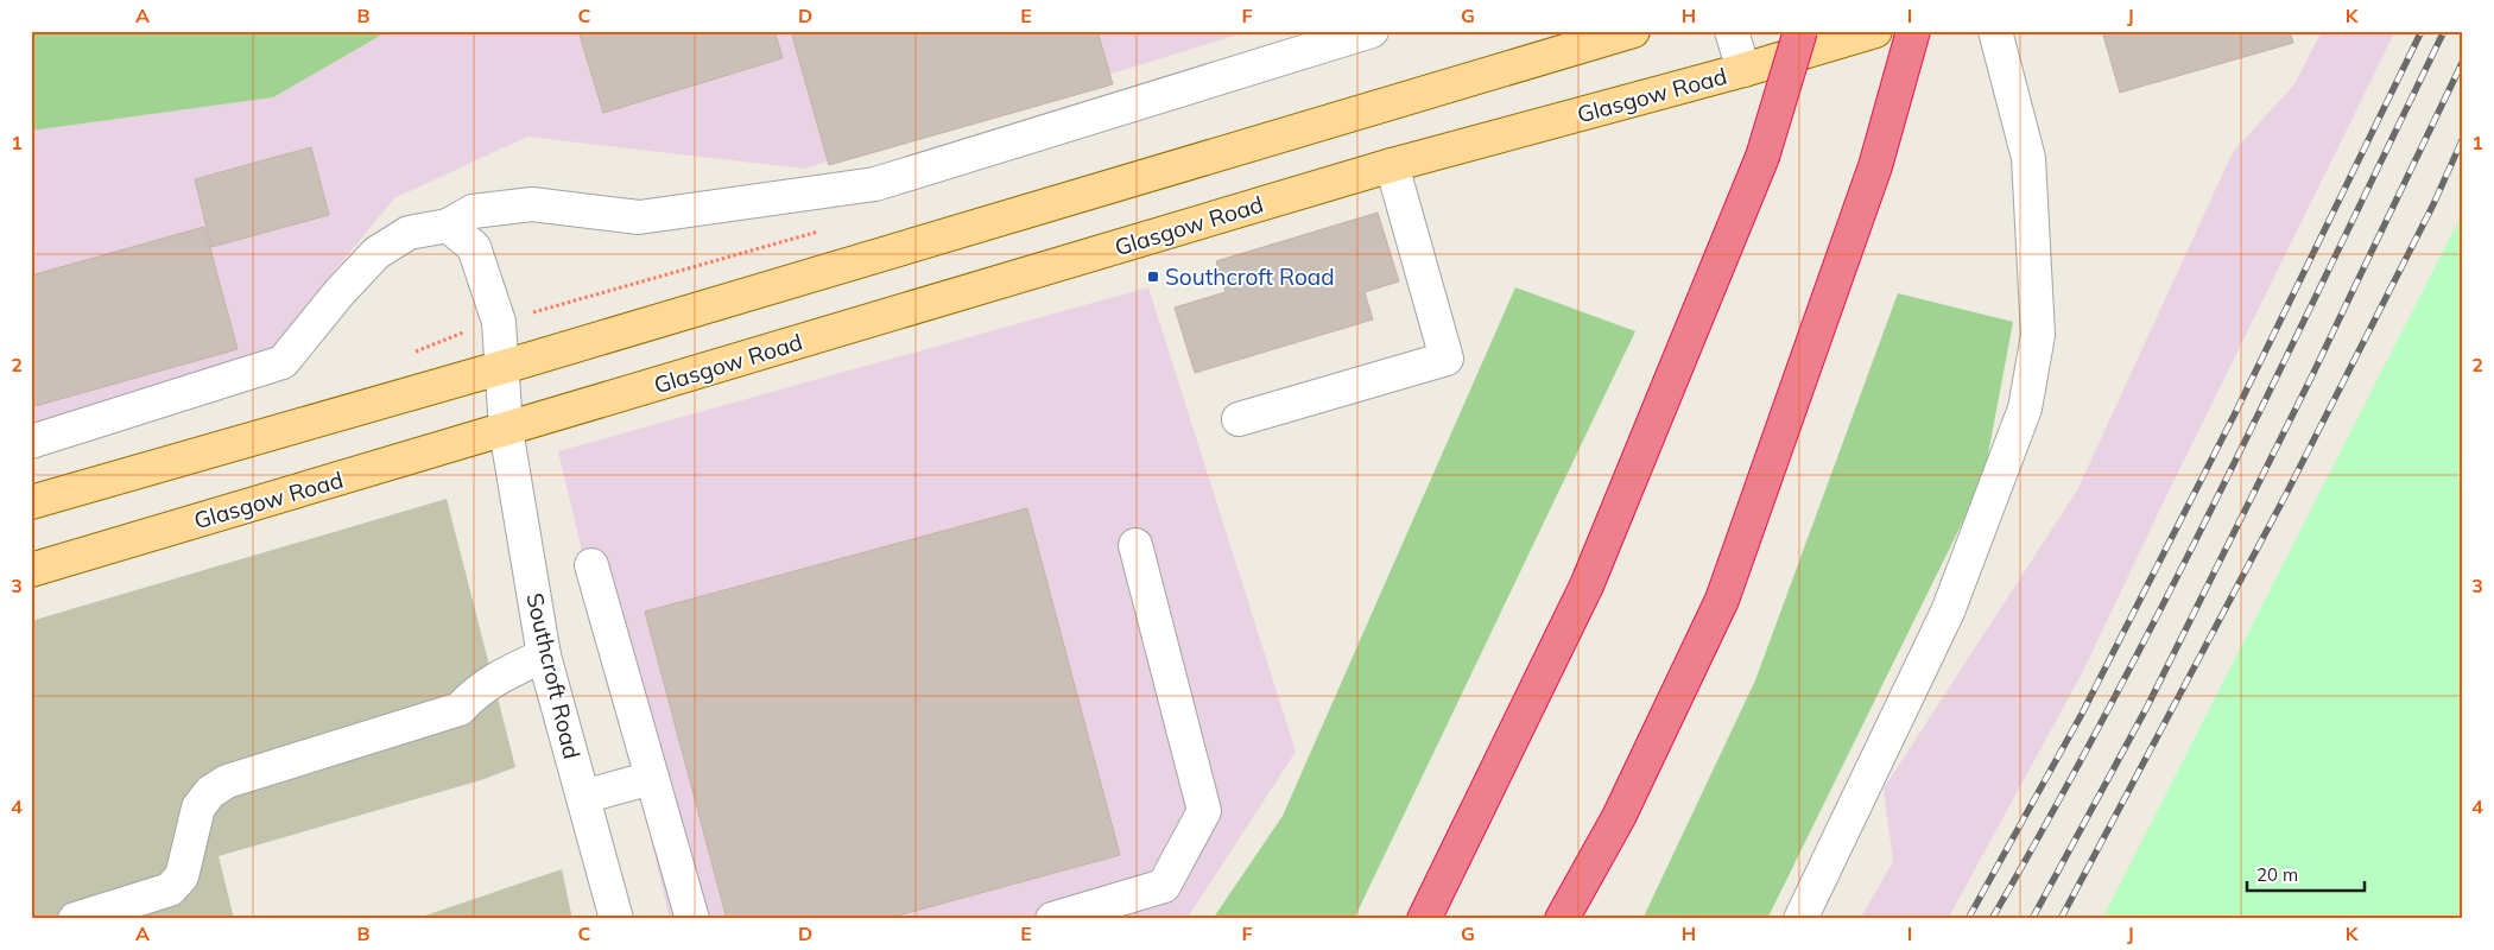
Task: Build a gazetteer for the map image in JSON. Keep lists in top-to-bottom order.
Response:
{
  "streets": {
    "main road": ["Glasgow Road"],
    "street": ["Southcroft Road"]
  },
  "crossings": [
    ["Glasgow Road", "Southcroft Road"]
  ],
  "places": {
    "transit": ["Southcroft Road"]
  },
  "scale_bar": "20 m",
  "grid": {
    "columns": [
      "A",
      "B",
      "C",
      "D",
      "E",
      "F",
      "G",
      "H",
      "I",
      "J",
      "K"
    ],
    "rows": [
      "1",
      "2",
      "3",
      "4"
    ]
  }
}
